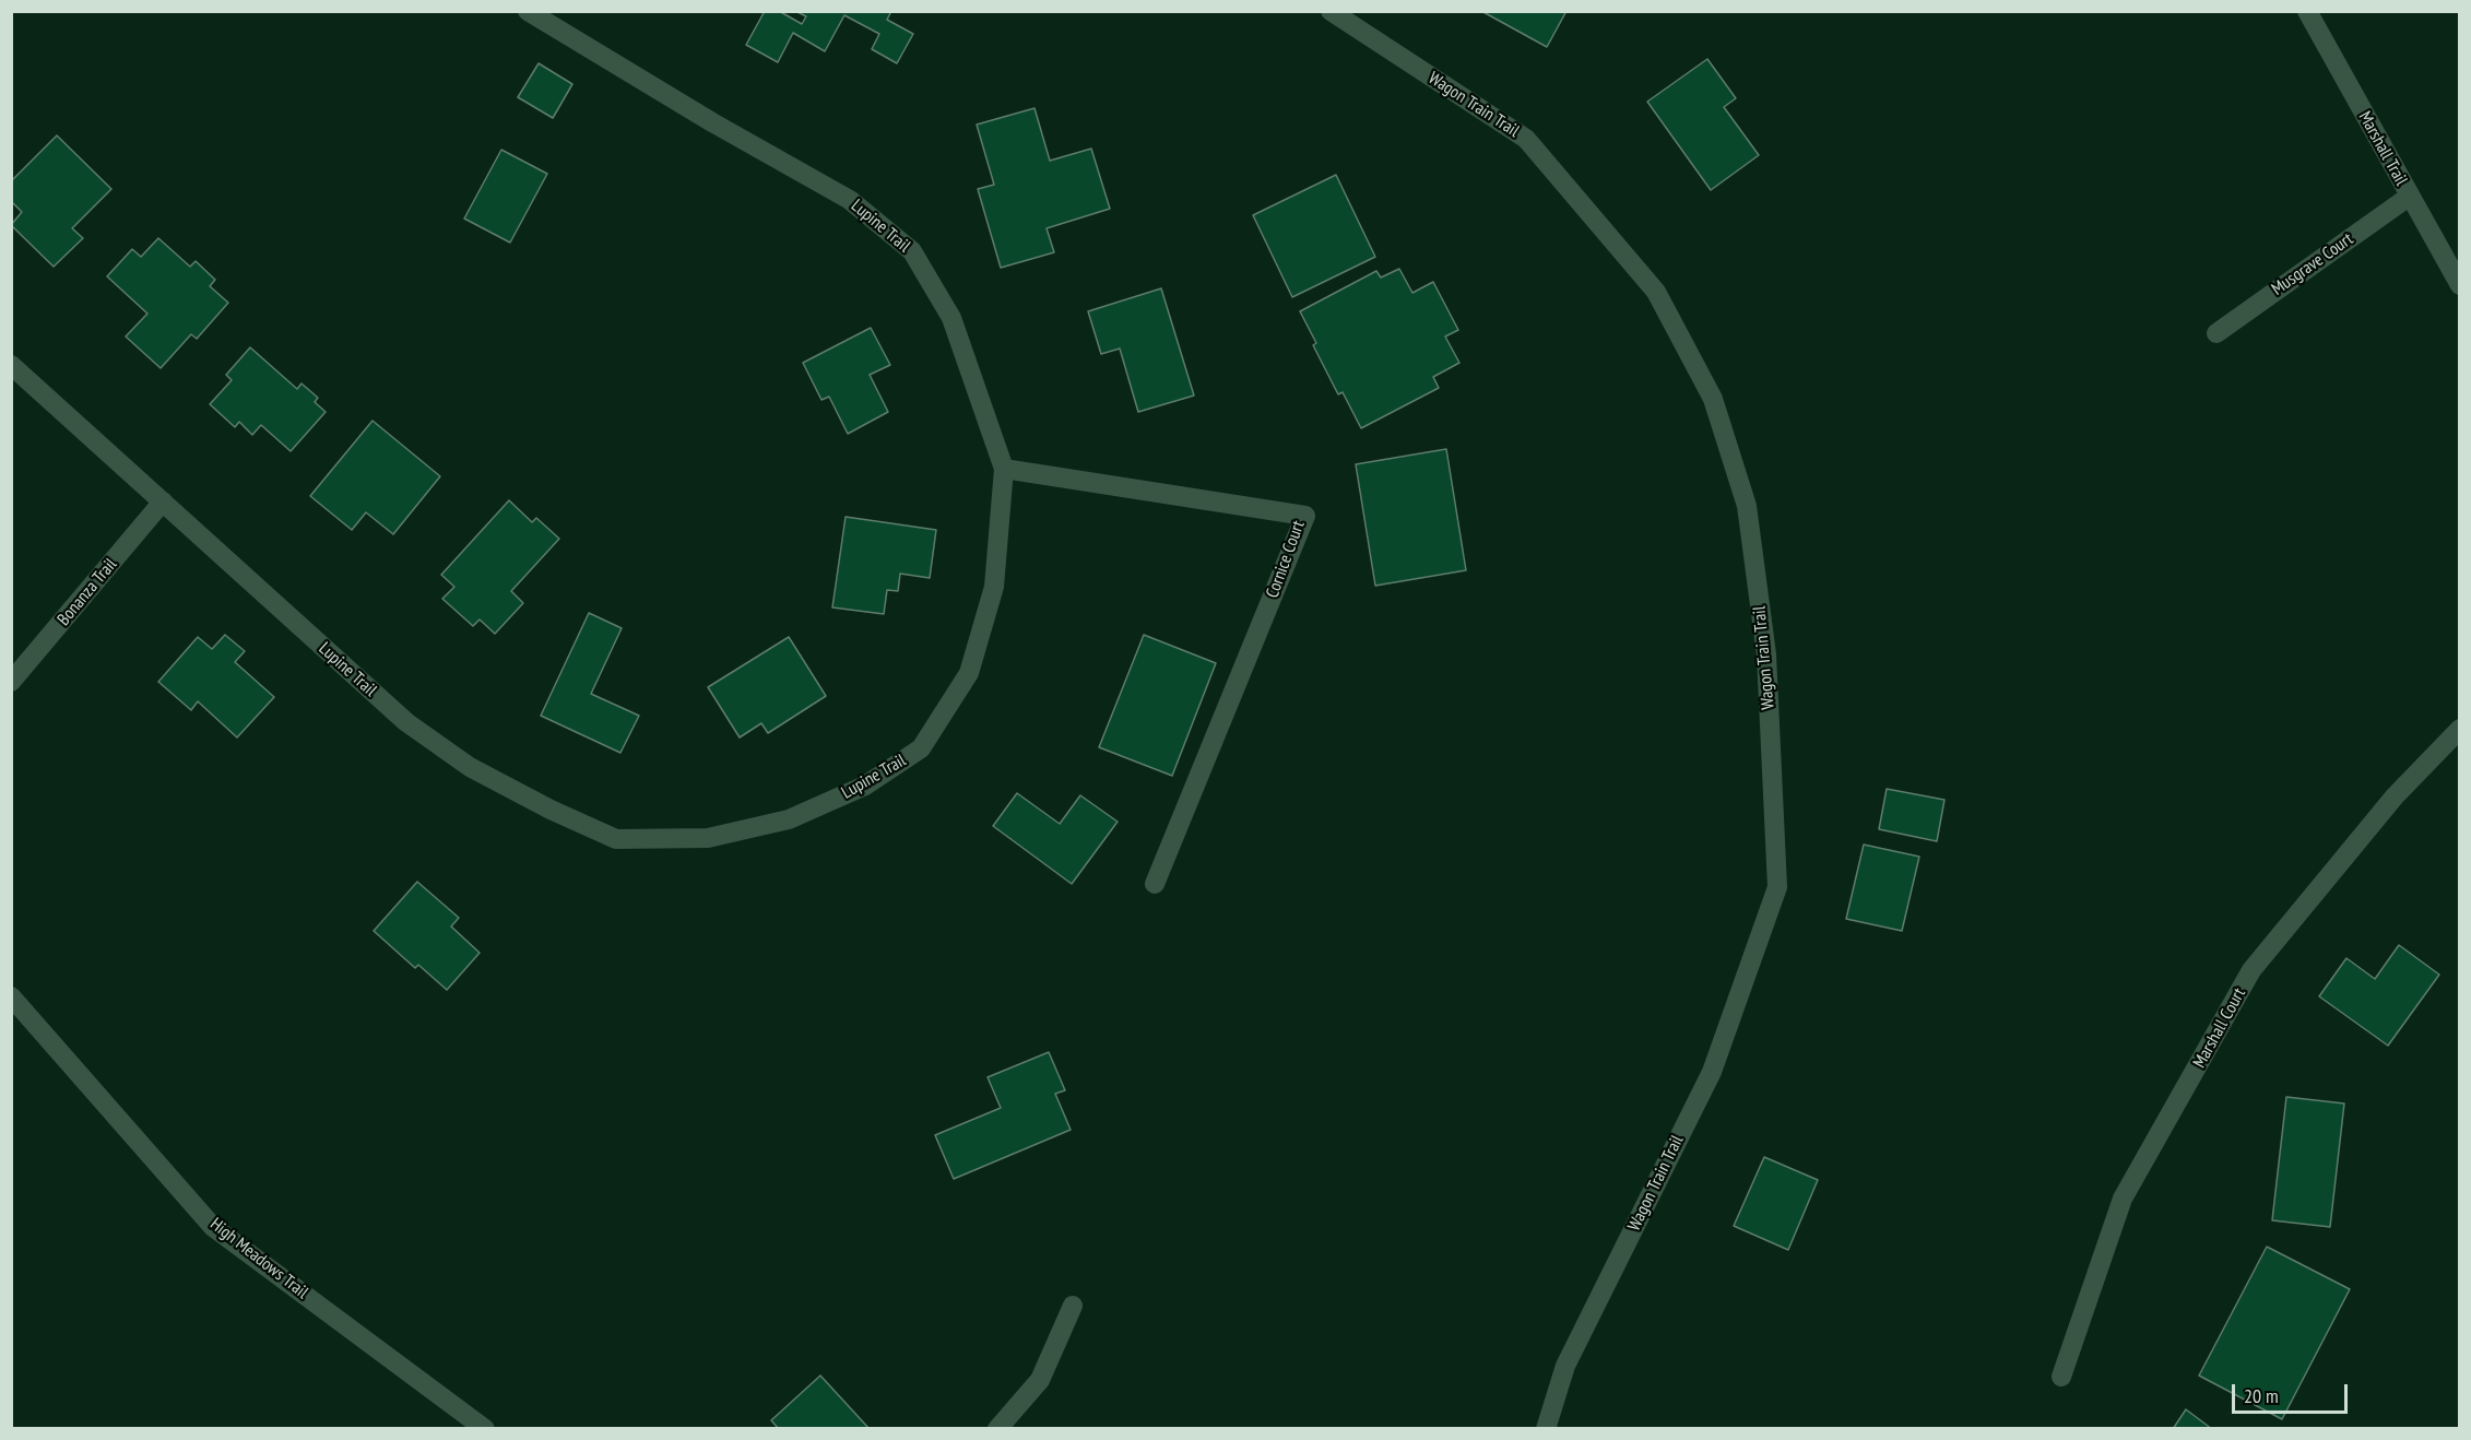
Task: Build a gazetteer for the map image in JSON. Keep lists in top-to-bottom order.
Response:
{
  "streets": {
    "street": [
      "Wagon Train Trail",
      "Marshall Trail",
      "Lupine Trail",
      "Musgrave Court",
      "Cornice Court",
      "Bonanza Trail",
      "Marshall Court",
      "High Meadows Trail"
    ]
  },
  "crossings": [
    ["Marshall Trail", "Musgrave Court"],
    ["Lupine Trail", "Cornice Court"],
    ["Lupine Trail", "Bonanza Trail"]
  ],
  "scale_bar": "20 m"
}
